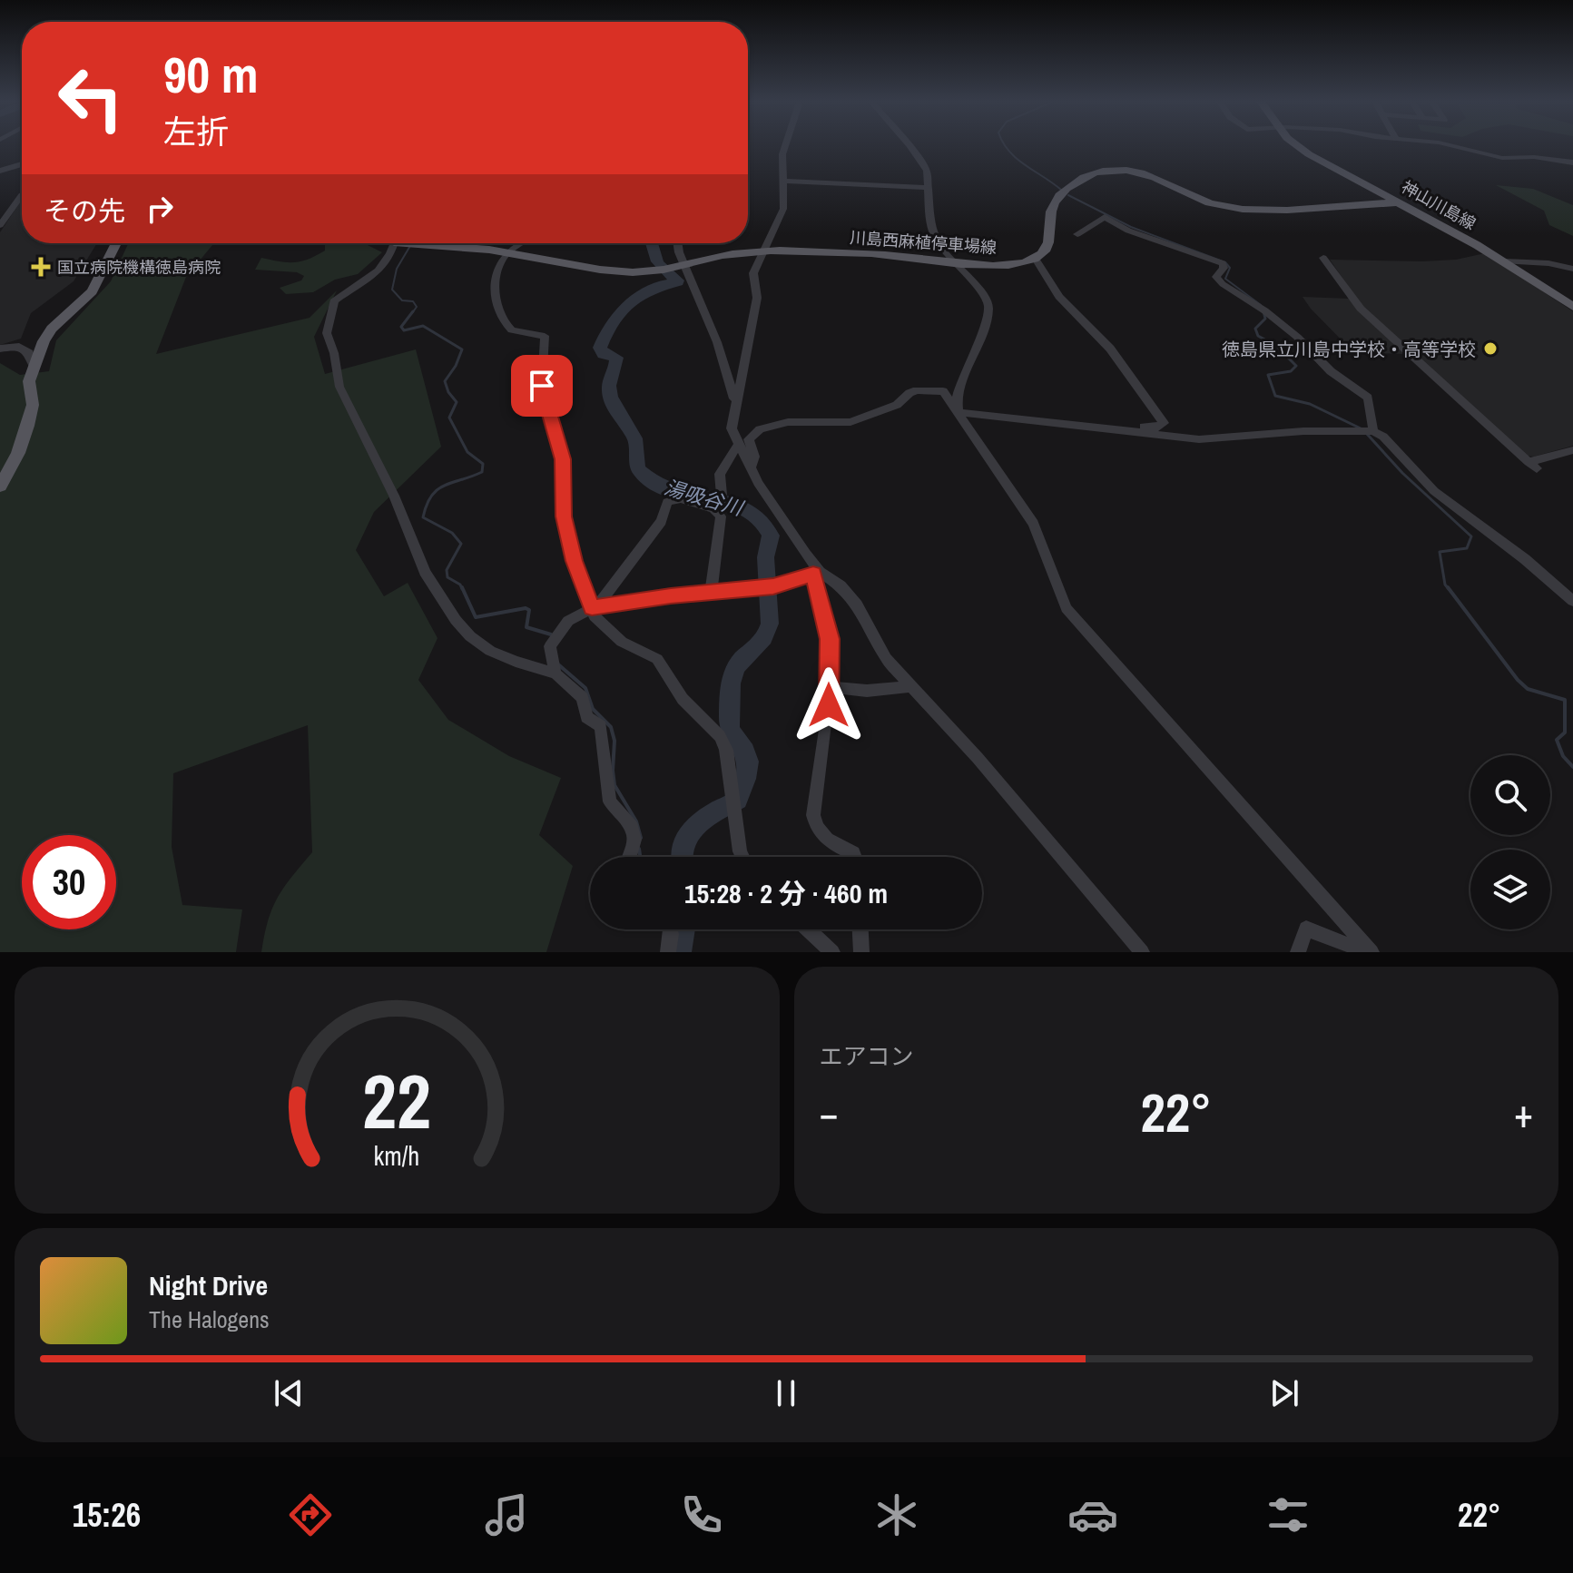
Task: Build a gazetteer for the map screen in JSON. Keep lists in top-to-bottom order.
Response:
{
  "streets": {
    "main road": ["神山川島線", "川島西麻植停車場線"]
  },
  "water": ["湯吸谷川"],
  "places": {
    "health": ["国立病院機構徳島病院"],
    "other": ["徳島県立川島中学校・高等学校"]
  },
  "page": {
    "turn": ["90 m", "左折"],
    "then": "その先",
    "limit": "30",
    "trip": "15:28 · 2 分 · 460 m",
    "tile": "エアコン",
    "heat": ["−", "22°", "+"],
    "song": ["Night Drive", "The Halogens"],
    "tabs": ["15:26", "22°"],
    "gauge": ["22", "km/h"]
  }
}
